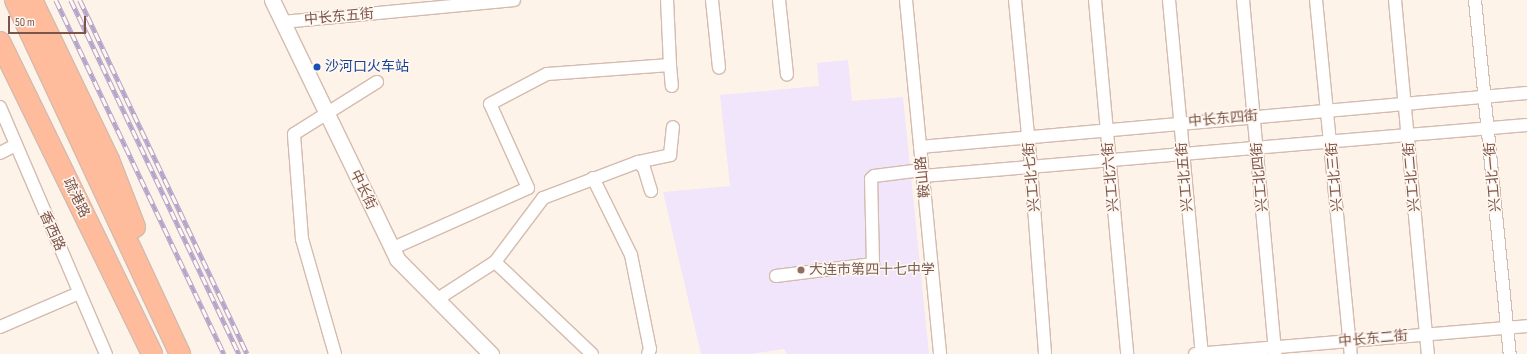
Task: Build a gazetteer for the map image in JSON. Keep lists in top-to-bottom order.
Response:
{
  "streets": {
    "highway": ["疏港路"],
    "street": [
      "中长东五街",
      "中长东四街",
      "鞍山路",
      "兴工北七街",
      "兴工北六街",
      "兴工北五街",
      "兴工北四街",
      "兴工北三街",
      "兴工北二街",
      "兴工北一街",
      "中长街",
      "香西路",
      "中长东二街"
    ]
  },
  "crossings": [
    ["中长东五街", "中长街"],
    ["中长东四街", "鞍山路"],
    ["中长东四街", "兴工北七街"],
    ["中长东四街", "兴工北六街"],
    ["中长东四街", "兴工北五街"],
    ["中长东四街", "兴工北四街"],
    ["中长东四街", "兴工北三街"],
    ["中长东四街", "兴工北二街"],
    ["中长东四街", "兴工北一街"],
    ["兴工北五街", "中长东二街"],
    ["兴工北四街", "中长东二街"],
    ["兴工北三街", "中长东二街"],
    ["兴工北二街", "中长东二街"],
    ["兴工北一街", "中长东二街"]
  ],
  "places": ["沙河口火车站", "大连市第四十七中学"],
  "scale_bar": "50 m"
}
